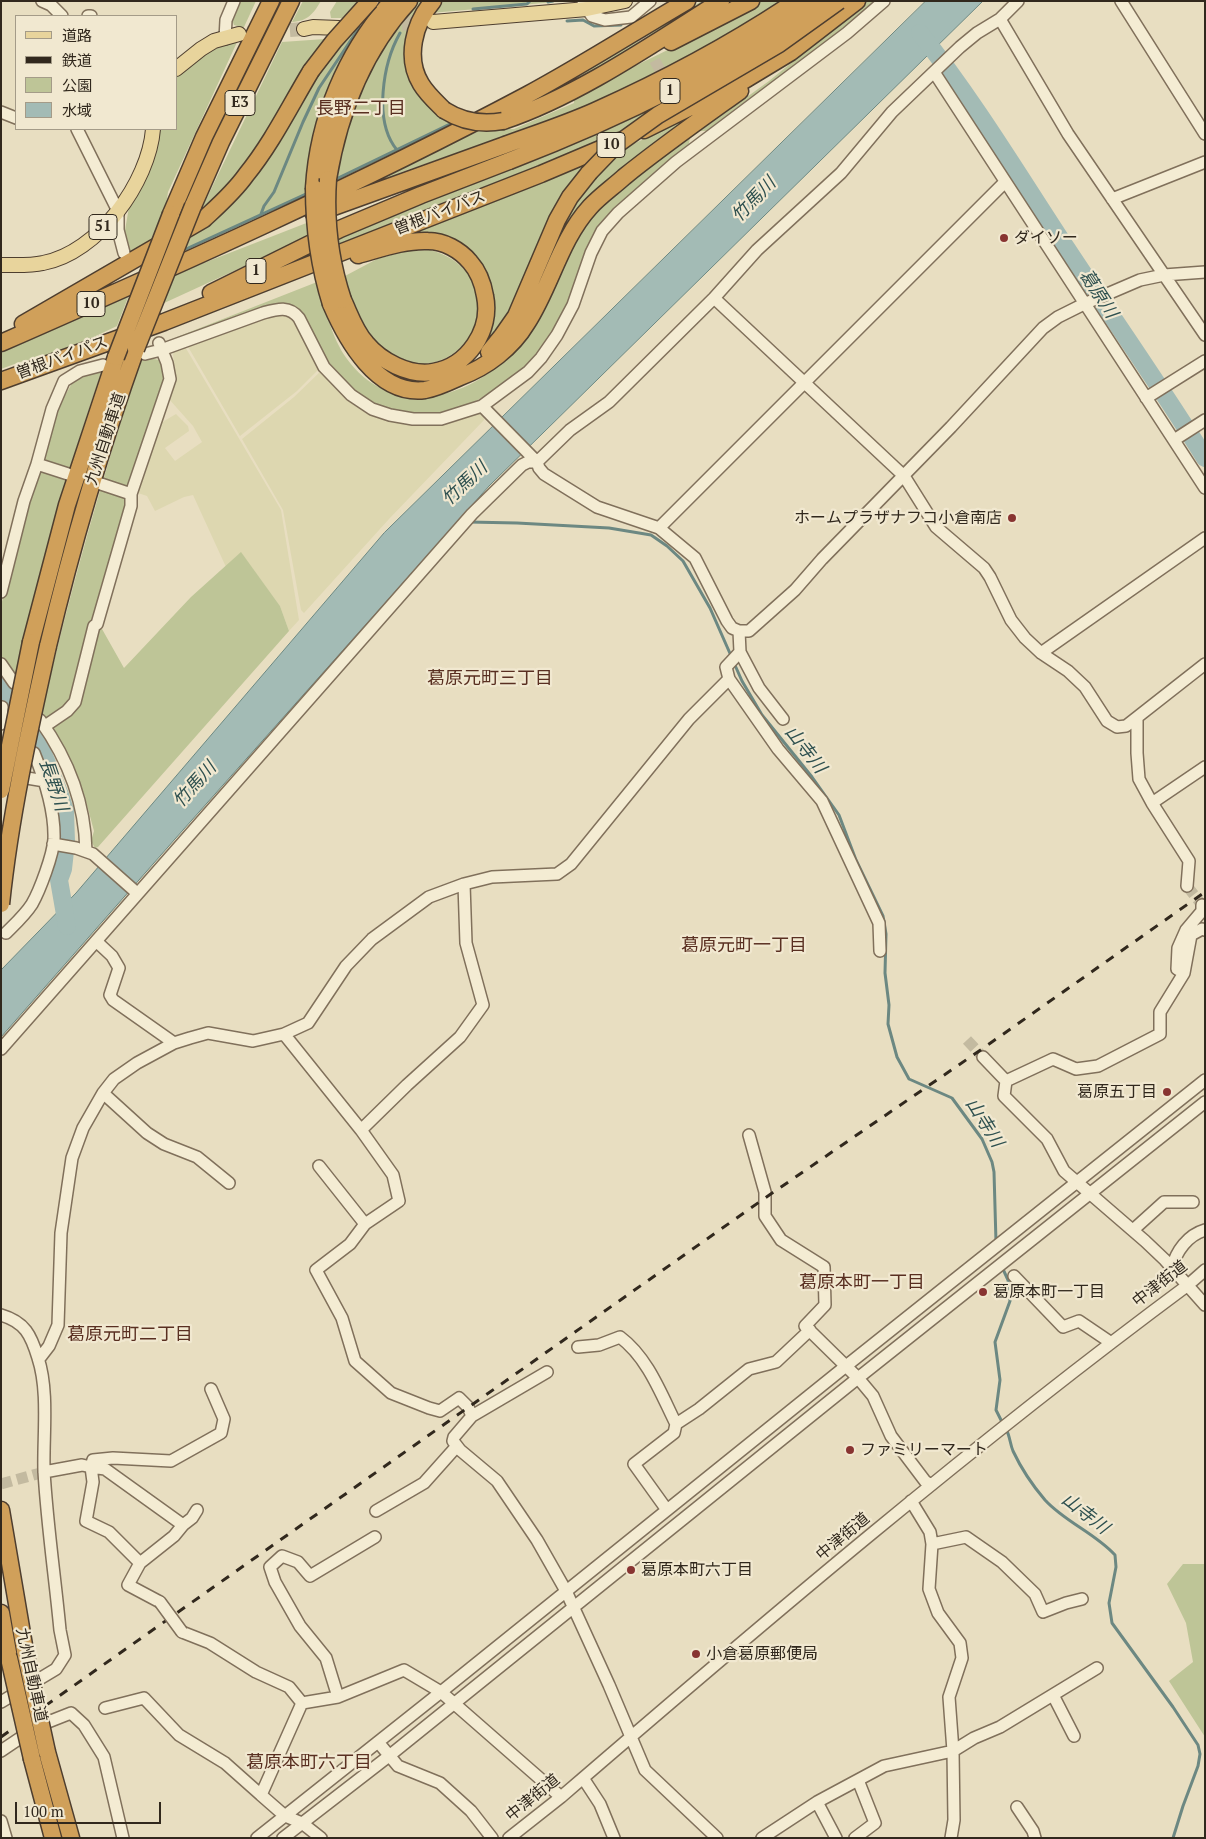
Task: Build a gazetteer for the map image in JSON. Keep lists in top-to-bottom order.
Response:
{
  "streets": {
    "highway": [
      "1",
      "E3",
      "10",
      "曽根バイパス",
      "九州自動車道"
    ],
    "main road": ["51"],
    "street": ["中津街道"]
  },
  "crossings": [
    ["1", "10"],
    ["1", "曽根バイパス"]
  ],
  "districts": [
    "長野二丁目",
    "葛原元町三丁目",
    "葛原元町一丁目",
    "葛原本町一丁目",
    "葛原元町二丁目",
    "葛原本町六丁目"
  ],
  "water": [
    "竹馬川",
    "葛原川",
    "山寺川",
    "長野川"
  ],
  "places": [
    "ダイソー",
    "ホームプラザナフコ小倉南店",
    "葛原五丁目",
    "葛原本町一丁目",
    "ファミリーマート",
    "葛原本町六丁目",
    "小倉葛原郵便局"
  ],
  "legend": [
    "道路",
    "鉄道",
    "公園",
    "水域"
  ],
  "scale_bar": "100 m"
}
